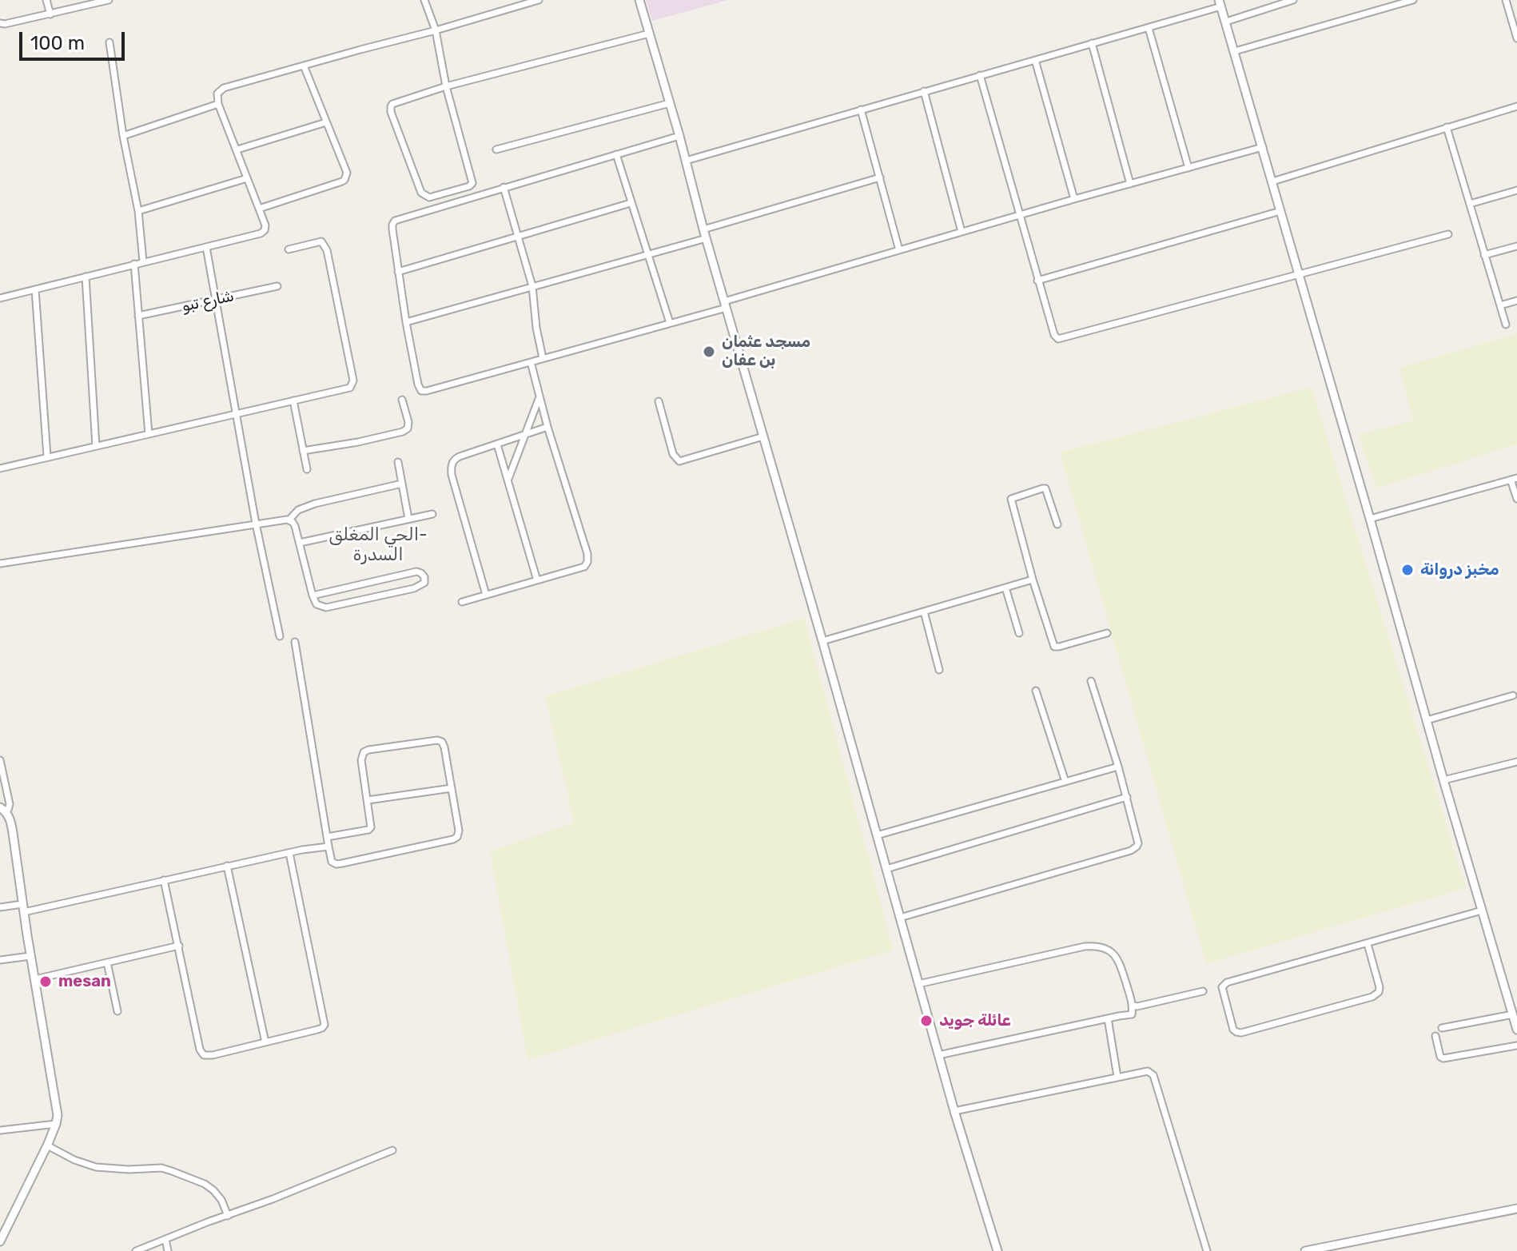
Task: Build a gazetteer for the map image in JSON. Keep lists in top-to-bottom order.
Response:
{
  "streets": {
    "street": ["شارع تبو"]
  },
  "districts": ["الحي المغلق- السدرة"],
  "places": [
    "مسجد عثمان بن عفان",
    "مخبز دروانة",
    "mesan",
    "عائلة جويد"
  ],
  "scale_bar": "100 m"
}
